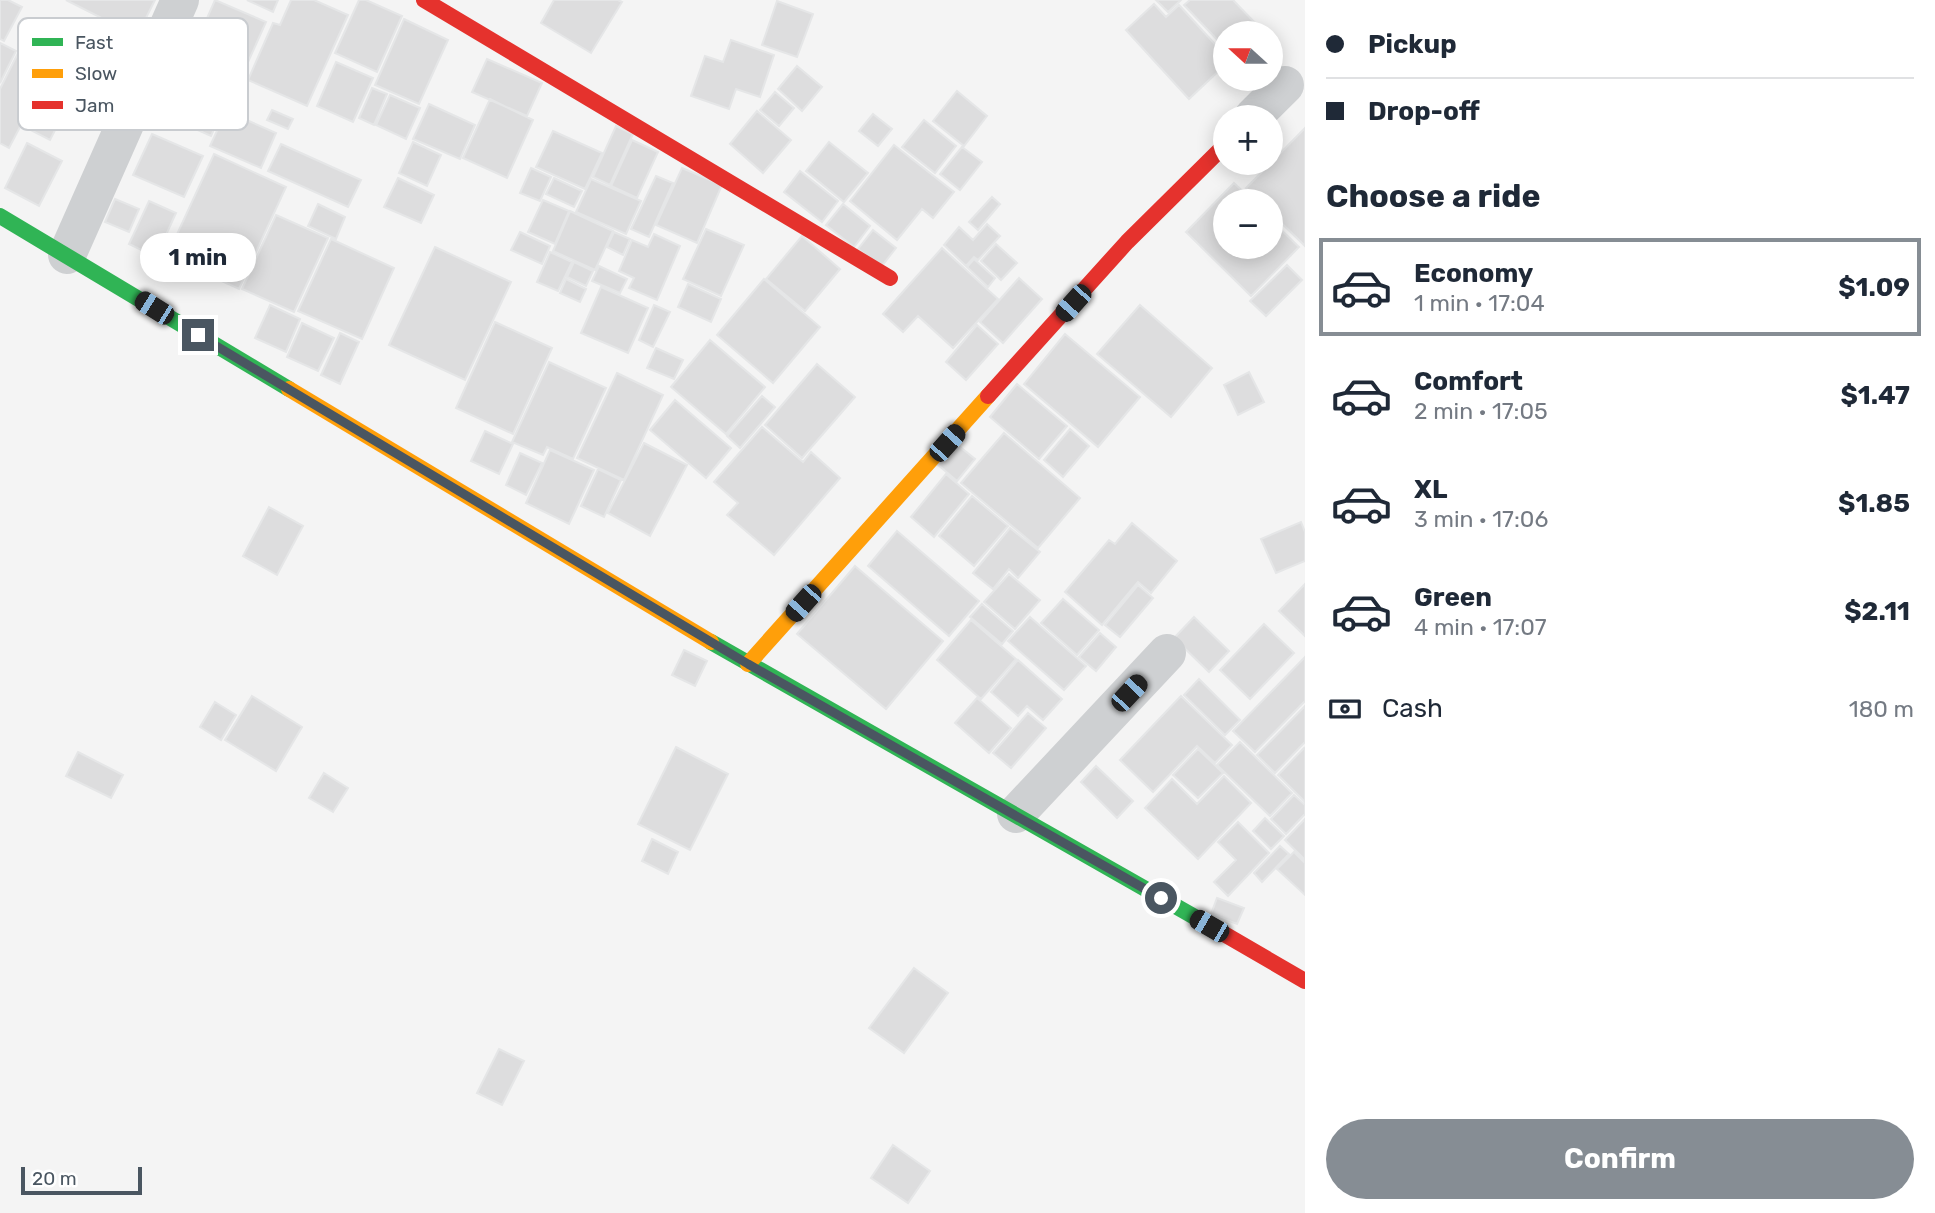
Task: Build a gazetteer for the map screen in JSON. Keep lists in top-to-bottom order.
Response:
{
  "legend": ["Fast", "Slow", "Jam"],
  "scale_bar": "20 m",
  "north": "left",
  "page": {
    "banner": ["Pickup", "Drop-off"],
    "map_buttons": ["+", "−"],
    "heading": "Choose a ride",
    "bubble": "1 min",
    "list": [
      {
        "name": "Economy",
        "note": "1 min · 17:04",
        "value": "$1.09"
      },
      {
        "name": "Comfort",
        "note": "2 min · 17:05",
        "value": "$1.47"
      },
      {
        "name": "XL",
        "note": "3 min · 17:06",
        "value": "$1.85"
      },
      {
        "name": "Green",
        "note": "4 min · 17:07",
        "value": "$2.11"
      }
    ],
    "pay": ["Cash", "180 m"],
    "buttons": "Confirm",
    "scale": "20 m"
  }
}
